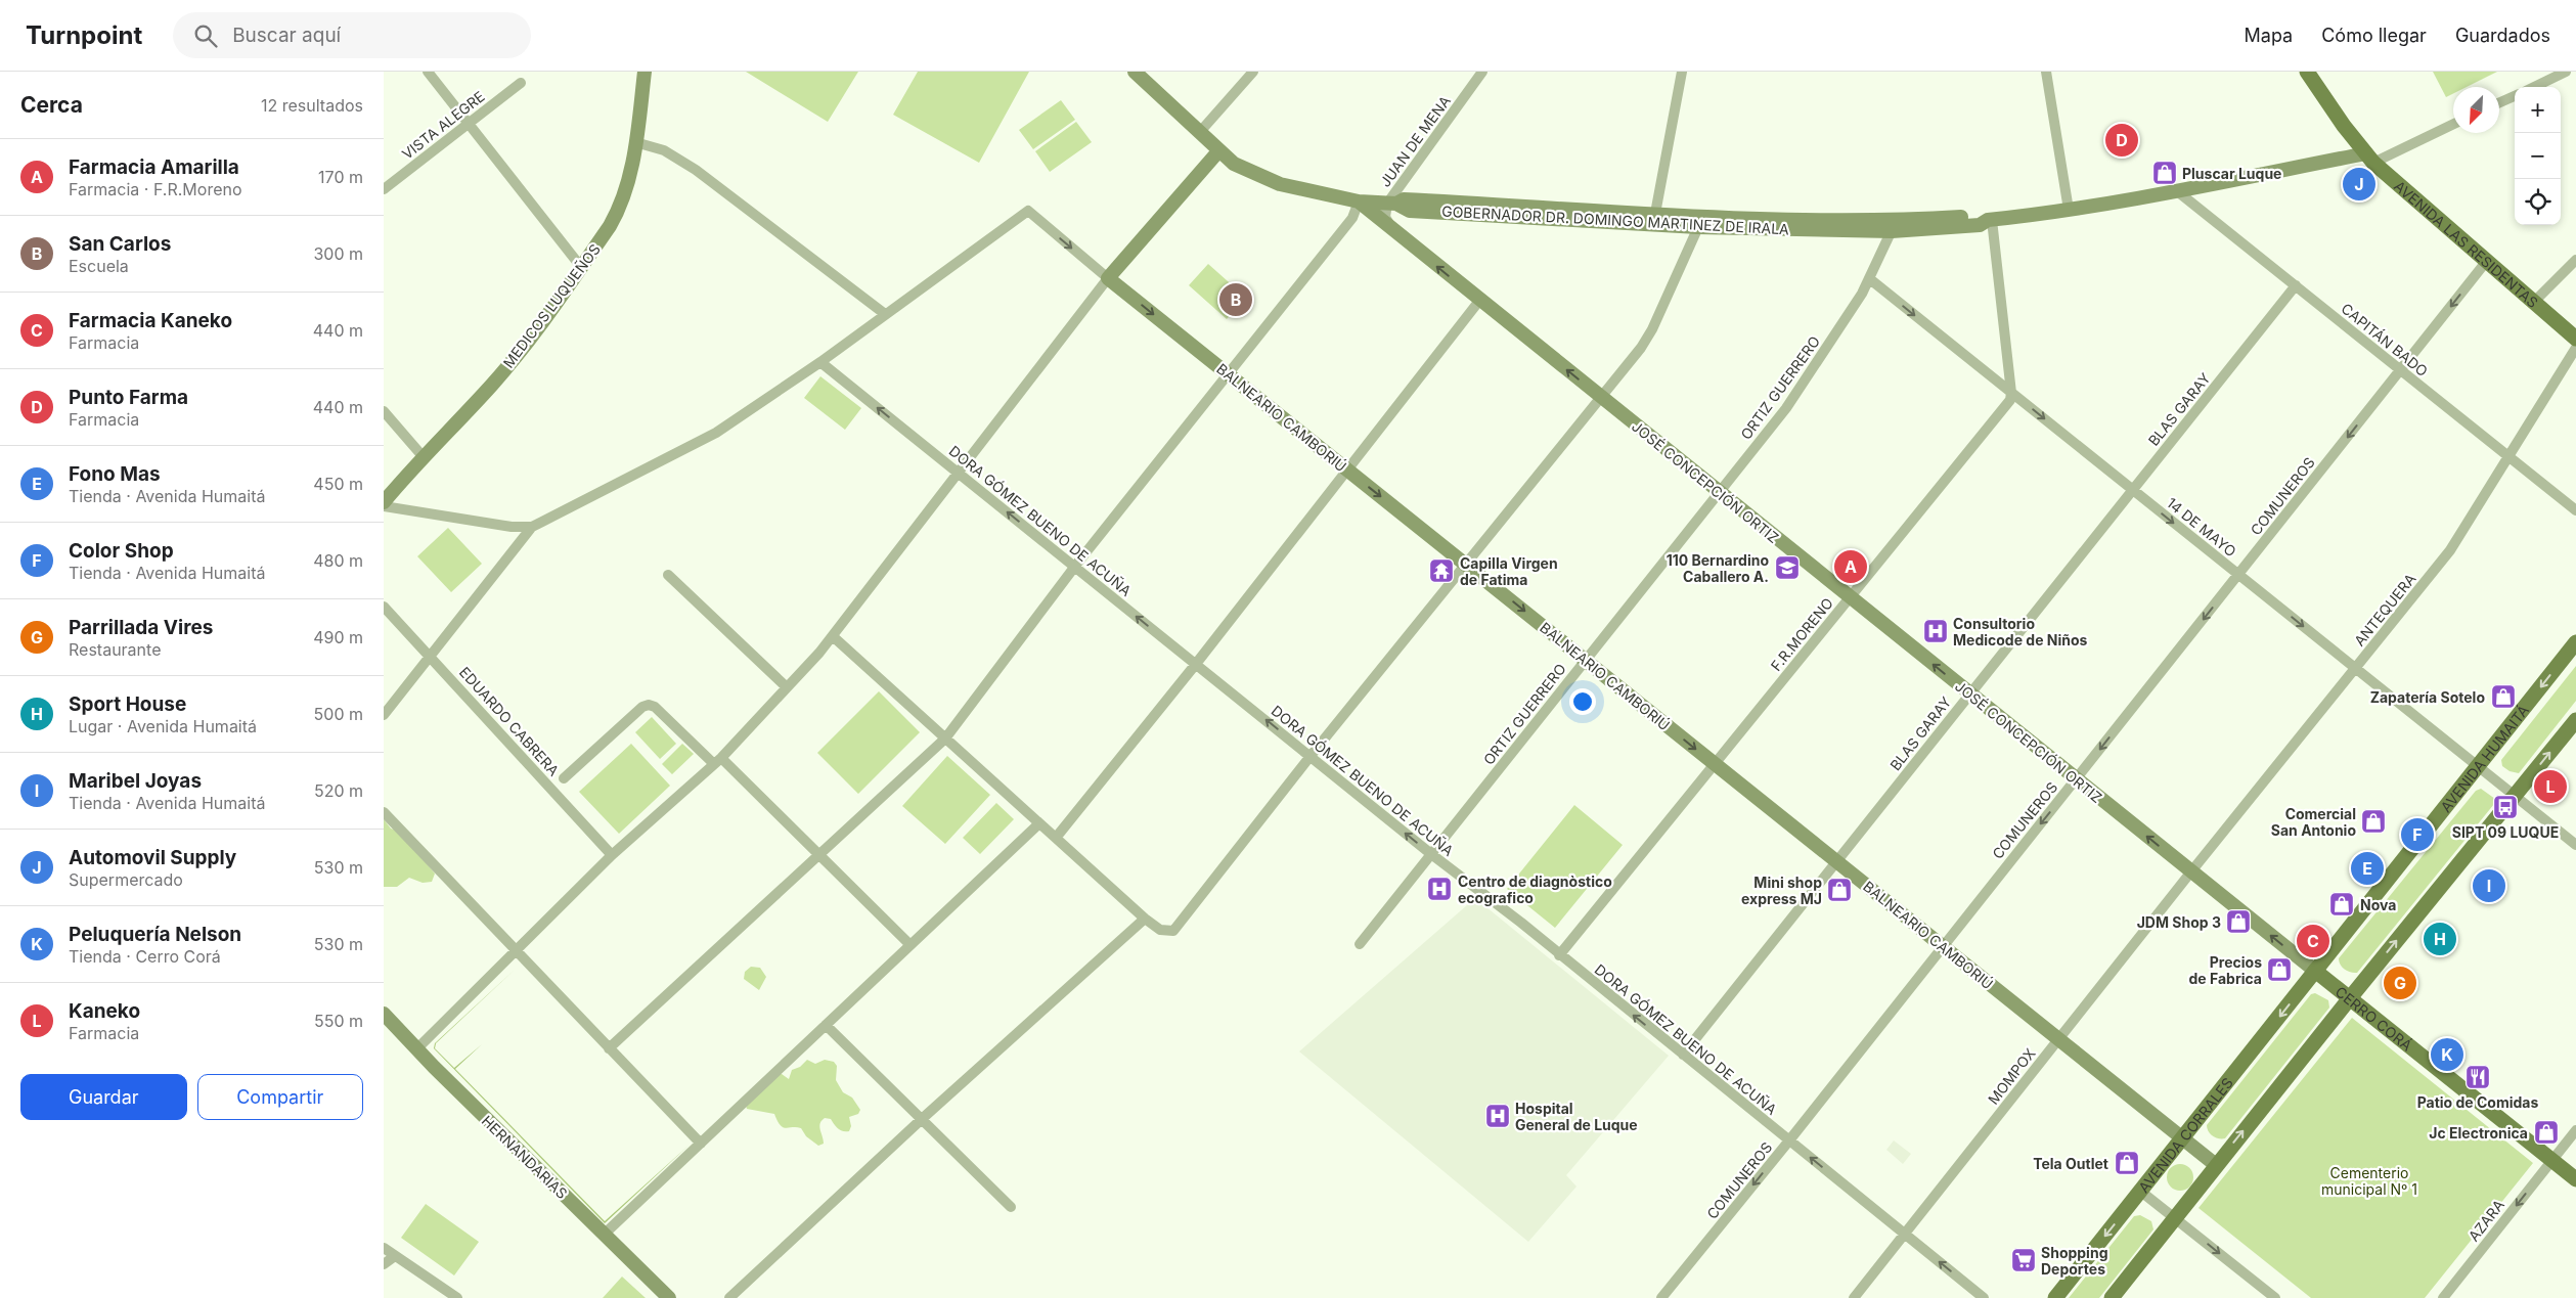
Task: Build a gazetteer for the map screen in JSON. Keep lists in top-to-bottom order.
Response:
{
  "streets": {
    "main road": [
      "AVENIDA LAS RESIDENTAS",
      "AVENIDA HUMAITÁ",
      "CERRO CORÁ",
      "AVENIDA CORRALES"
    ],
    "street": [
      "VISTA ALEGRE",
      "JUAN DE MENA",
      "GOBERNADOR DR. DOMINGO MARTINEZ DE IRALA",
      "MEDICOS LUQUEÑOS",
      "CAPITÁN BADO",
      "ORTIZ GUERRERO",
      "BLAS GARAY",
      "BALNEARIO CAMBORIÚ",
      "JOSÉ CONCEPCIÓN ORTIZ",
      "COMUNEROS",
      "DORA GÓMEZ BUENO DE ACUÑA",
      "14 DE MAYO",
      "ANTEQUERA",
      "F.R.MORENO",
      "EDUARDO CABRERA",
      "MOMPOX",
      "HERNANDARIAS",
      "AZARA"
    ]
  },
  "crossings": [
    ["JUAN DE MENA", "GOBERNADOR DR. DOMINGO MARTINEZ DE IRALA"],
    ["GOBERNADOR DR. DOMINGO MARTINEZ DE IRALA", "AVENIDA LAS RESIDENTAS"],
    ["GOBERNADOR DR. DOMINGO MARTINEZ DE IRALA", "CAPITÁN BADO"],
    ["GOBERNADOR DR. DOMINGO MARTINEZ DE IRALA", "ORTIZ GUERRERO"],
    ["GOBERNADOR DR. DOMINGO MARTINEZ DE IRALA", "JOSÉ CONCEPCIÓN ORTIZ"],
    ["AVENIDA LAS RESIDENTAS", "COMUNEROS"],
    ["CAPITÁN BADO", "BLAS GARAY"],
    ["CAPITÁN BADO", "COMUNEROS"],
    ["CAPITÁN BADO", "ANTEQUERA"],
    ["ORTIZ GUERRERO", "BALNEARIO CAMBORIÚ"],
    ["ORTIZ GUERRERO", "JOSÉ CONCEPCIÓN ORTIZ"],
    ["ORTIZ GUERRERO", "DORA GÓMEZ BUENO DE ACUÑA"],
    ["ORTIZ GUERRERO", "14 DE MAYO"],
    ["BLAS GARAY", "BALNEARIO CAMBORIÚ"],
    ["BLAS GARAY", "JOSÉ CONCEPCIÓN ORTIZ"],
    ["BLAS GARAY", "DORA GÓMEZ BUENO DE ACUÑA"],
    ["BLAS GARAY", "14 DE MAYO"],
    ["BALNEARIO CAMBORIÚ", "COMUNEROS"],
    ["BALNEARIO CAMBORIÚ", "F.R.MORENO"],
    ["BALNEARIO CAMBORIÚ", "MOMPOX"],
    ["BALNEARIO CAMBORIÚ", "AVENIDA CORRALES"],
    ["JOSÉ CONCEPCIÓN ORTIZ", "COMUNEROS"],
    ["JOSÉ CONCEPCIÓN ORTIZ", "ANTEQUERA"],
    ["JOSÉ CONCEPCIÓN ORTIZ", "F.R.MORENO"],
    ["JOSÉ CONCEPCIÓN ORTIZ", "AVENIDA HUMAITÁ"],
    ["JOSÉ CONCEPCIÓN ORTIZ", "CERRO CORÁ"],
    ["JOSÉ CONCEPCIÓN ORTIZ", "MOMPOX"],
    ["JOSÉ CONCEPCIÓN ORTIZ", "AVENIDA CORRALES"],
    ["COMUNEROS", "DORA GÓMEZ BUENO DE ACUÑA"],
    ["COMUNEROS", "14 DE MAYO"],
    ["DORA GÓMEZ BUENO DE ACUÑA", "F.R.MORENO"],
    ["DORA GÓMEZ BUENO DE ACUÑA", "MOMPOX"],
    ["14 DE MAYO", "ANTEQUERA"],
    ["14 DE MAYO", "F.R.MORENO"],
    ["14 DE MAYO", "AVENIDA HUMAITÁ"],
    ["ANTEQUERA", "MOMPOX"],
    ["AVENIDA HUMAITÁ", "CERRO CORÁ"],
    ["AVENIDA HUMAITÁ", "AVENIDA CORRALES"],
    ["CERRO CORÁ", "AVENIDA CORRALES"],
    ["CERRO CORÁ", "AZARA"]
  ],
  "one_way": [
    "BALNEARIO CAMBORIÚ",
    "JOSÉ CONCEPCIÓN ORTIZ",
    "COMUNEROS",
    "DORA GÓMEZ BUENO DE ACUÑA",
    "14 DE MAYO",
    "AZARA"
  ],
  "parks": ["Cementerio municipal Nº 1"],
  "places": {
    "shop": [
      "Pluscar Luque",
      "Zapatería Sotelo",
      "Comercial San Antonio",
      "Mini shop express MJ",
      "Nova",
      "JDM Shop 3",
      "Precios de Fabrica",
      "Jc Electronica",
      "Tela Outlet"
    ],
    "school or university": ["110 Bernardino Caballero A."],
    "temple": ["Capilla Virgen de Fatima"],
    "hospital": ["Consultorio Medicode de Niños", "Centro de diagnòstico ecografico", "Hospital General de Luque"],
    "bus stop": ["SIPT 09 LUQUE"],
    "restaurant": ["Patio de Comidas"],
    "supermarket": ["Shopping Deportes"]
  },
  "north": "bottom left",
  "page": {
    "header": "Turnpoint",
    "search": "Buscar aquí",
    "nav": ["Mapa", "Cómo llegar", "Guardados"],
    "heading": ["Cerca", "12 resultados"],
    "map_buttons": ["+", "−"],
    "pins": [
      "D",
      "J",
      "B",
      "A",
      "L",
      "F",
      "E",
      "I",
      "H",
      "C",
      "G",
      "K"
    ],
    "list": [
      {
        "mark": "A",
        "name": "Farmacia Amarilla",
        "note": "Farmacia · F.R.Moreno",
        "value": "170 m"
      },
      {
        "mark": "B",
        "name": "San Carlos",
        "note": "Escuela",
        "value": "300 m"
      },
      {
        "mark": "C",
        "name": "Farmacia Kaneko",
        "note": "Farmacia",
        "value": "440 m"
      },
      {
        "mark": "D",
        "name": "Punto Farma",
        "note": "Farmacia",
        "value": "440 m"
      },
      {
        "mark": "E",
        "name": "Fono Mas",
        "note": "Tienda · Avenida Humaitá",
        "value": "450 m"
      },
      {
        "mark": "F",
        "name": "Color Shop",
        "note": "Tienda · Avenida Humaitá",
        "value": "480 m"
      },
      {
        "mark": "G",
        "name": "Parrillada Vires",
        "note": "Restaurante",
        "value": "490 m"
      },
      {
        "mark": "H",
        "name": "Sport House",
        "note": "Lugar · Avenida Humaitá",
        "value": "500 m"
      },
      {
        "mark": "I",
        "name": "Maribel Joyas",
        "note": "Tienda · Avenida Humaitá",
        "value": "520 m"
      },
      {
        "mark": "J",
        "name": "Automovil Supply",
        "note": "Supermercado",
        "value": "530 m"
      },
      {
        "mark": "K",
        "name": "Peluquería Nelson",
        "note": "Tienda · Cerro Corá",
        "value": "530 m"
      },
      {
        "mark": "L",
        "name": "Kaneko",
        "note": "Farmacia",
        "value": "550 m"
      }
    ],
    "buttons": ["Guardar", "Compartir"]
  }
}
